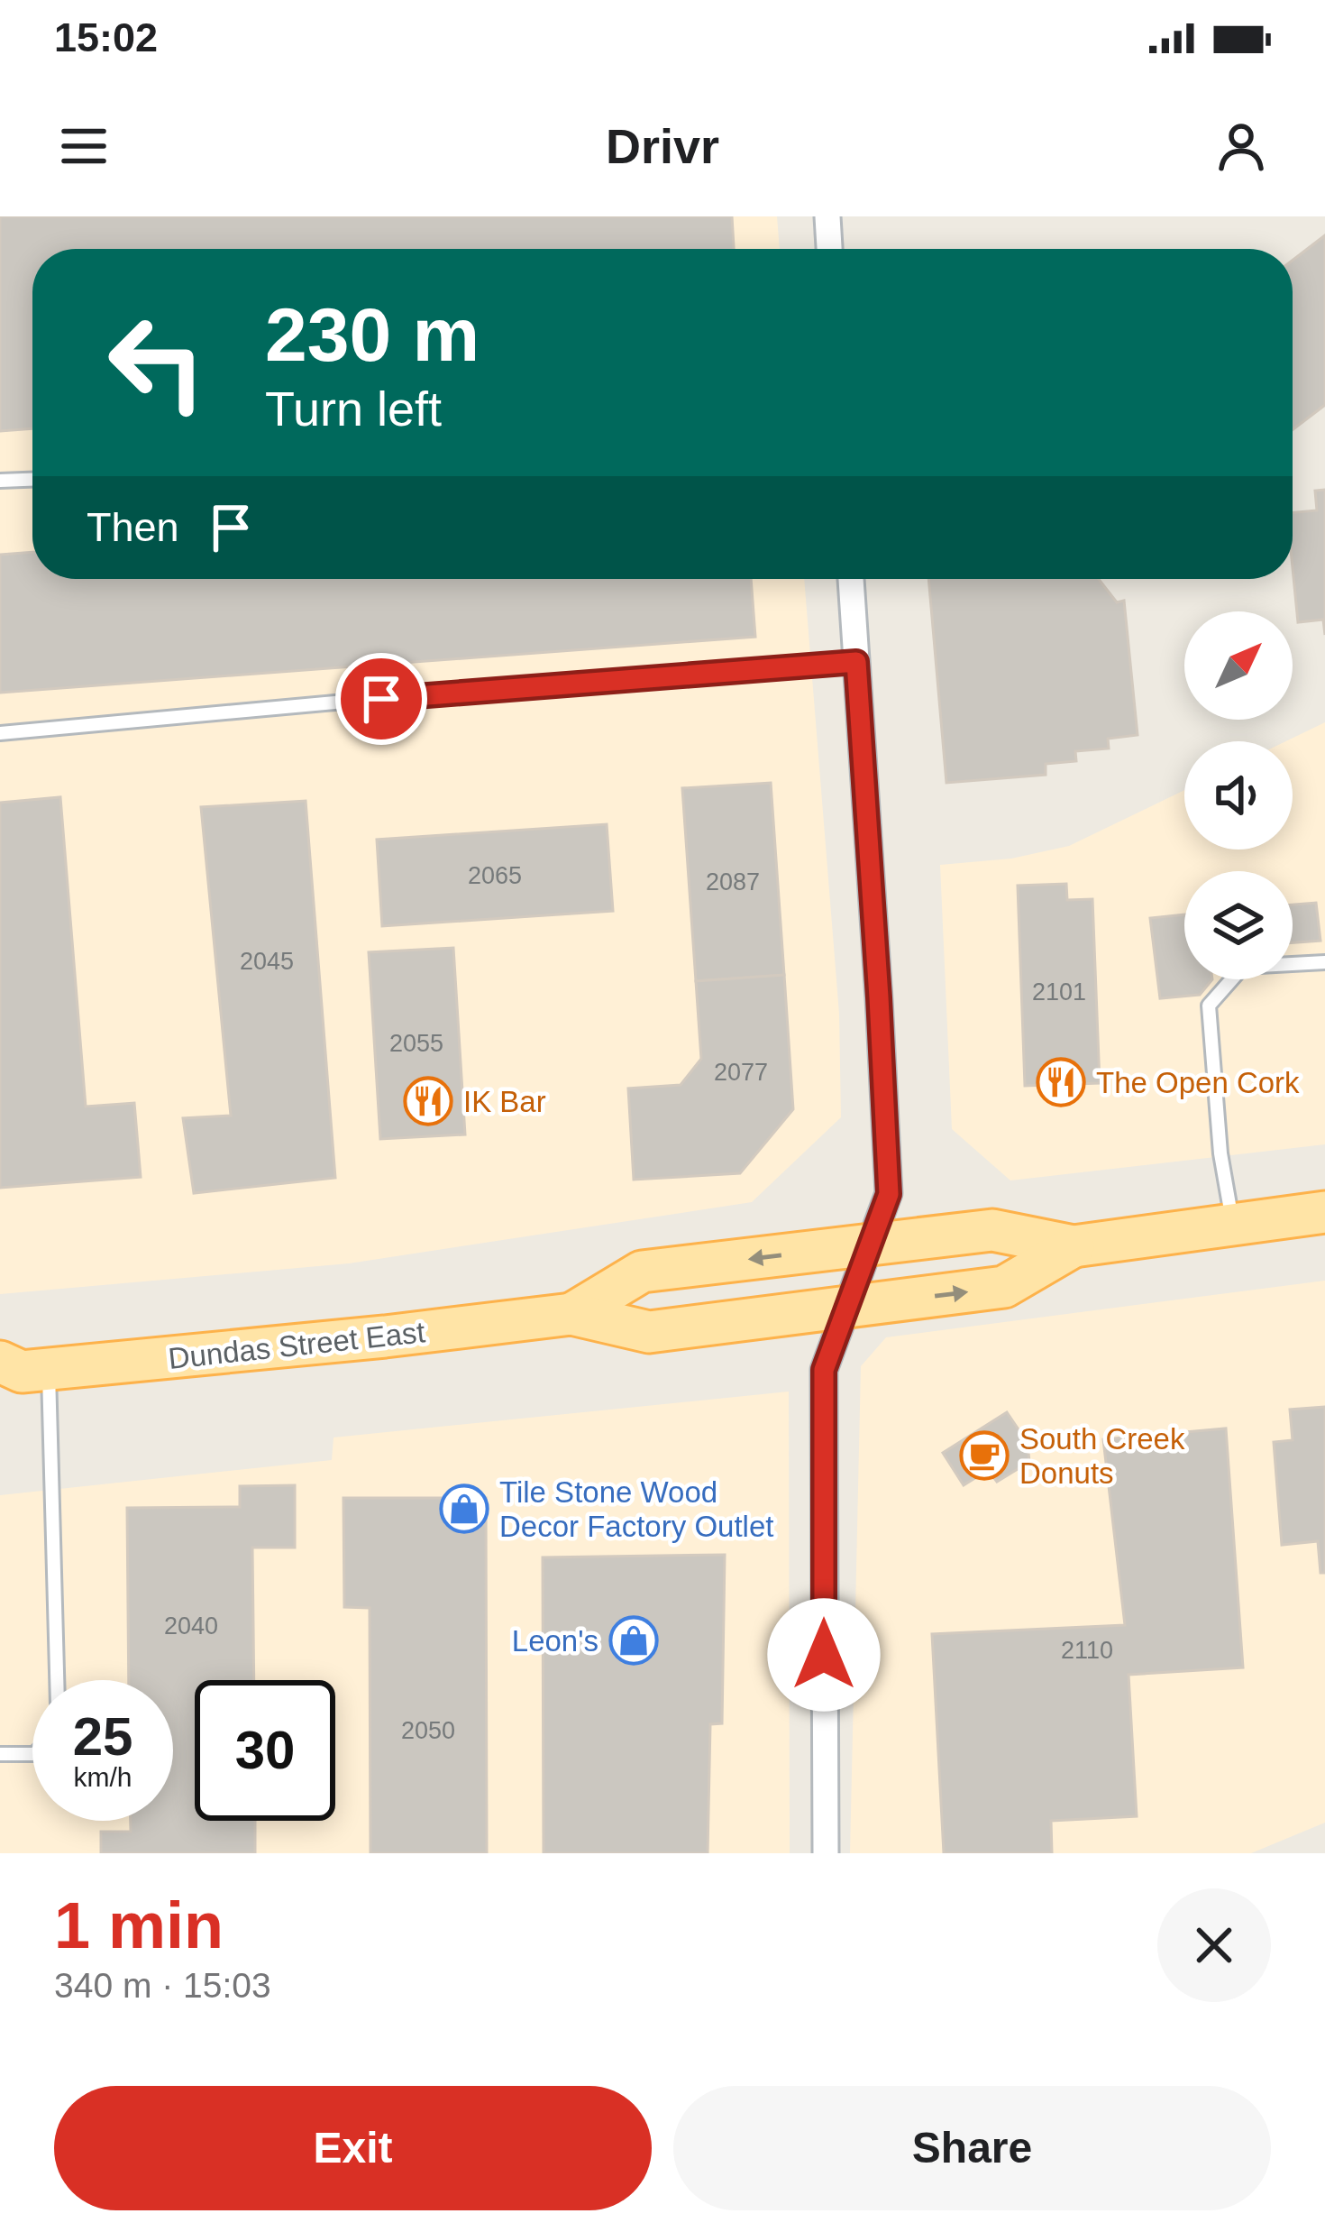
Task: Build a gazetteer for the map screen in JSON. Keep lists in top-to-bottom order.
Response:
{
  "streets": {
    "main road": ["Dundas Street East"]
  },
  "places": {
    "restaurant": ["The Open Cork", "IK Bar"],
    "cafe": ["South Creek Donuts"],
    "shop": ["Tile Stone Wood Decor Factory Outlet", "Leon's"]
  },
  "house_numbers": [
    "2065",
    "2087",
    "2045",
    "2101",
    "2055",
    "2077",
    "2040",
    "2110",
    "2050"
  ],
  "north": "top right",
  "page": {
    "status": "15:02",
    "header": "Drivr",
    "turn": ["230 m", "Turn left"],
    "then": "Then",
    "speed": "25 km/h",
    "limit": "30",
    "heading": ["1 min", "340 m · 15:03"],
    "buttons": ["Exit", "Share"]
  }
}
